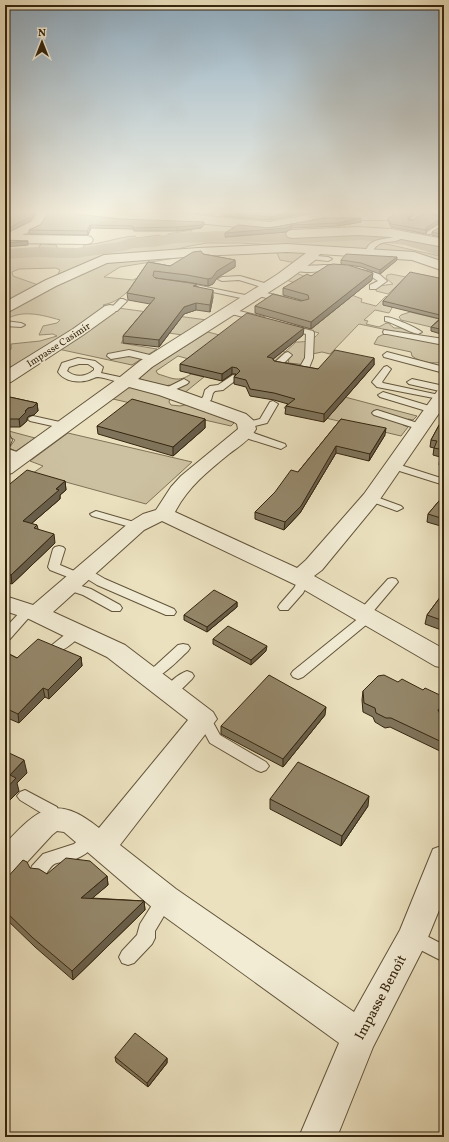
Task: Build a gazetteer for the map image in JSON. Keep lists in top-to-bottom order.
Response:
{
  "streets": {
    "street": ["Impasse Casimir", "Impasse Benoît"]
  },
  "north": "top"
}
